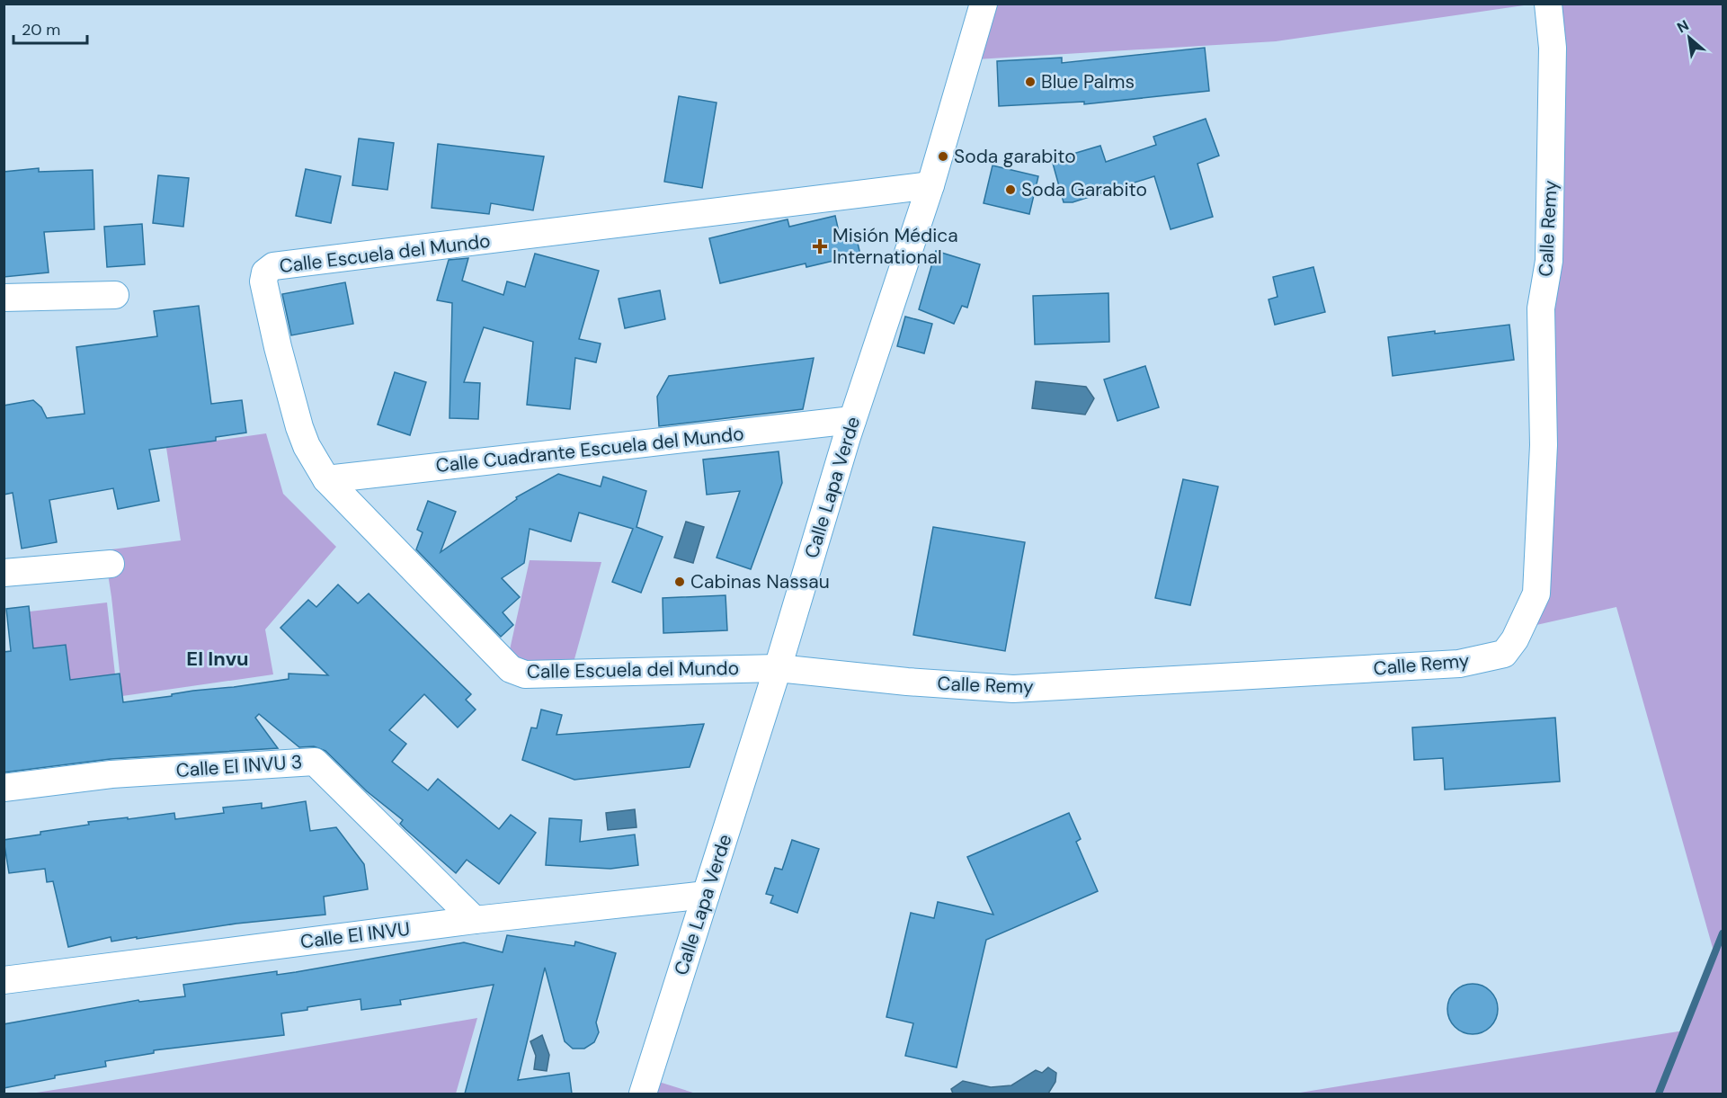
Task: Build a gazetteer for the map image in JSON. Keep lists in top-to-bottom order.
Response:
{
  "streets": {
    "street": [
      "Calle Remy",
      "Calle Escuela del Mundo",
      "Calle Cuadrante Escuela del Mundo",
      "Calle Lapa Verde",
      "Calle El INVU 3",
      "Calle El INVU"
    ]
  },
  "crossings": [
    ["Calle Remy", "Calle Escuela del Mundo"],
    ["Calle Remy", "Calle Lapa Verde"],
    ["Calle Escuela del Mundo", "Calle Cuadrante Escuela del Mundo"],
    ["Calle Escuela del Mundo", "Calle Lapa Verde"],
    ["Calle Cuadrante Escuela del Mundo", "Calle Lapa Verde"],
    ["Calle Lapa Verde", "Calle El INVU"],
    ["Calle El INVU 3", "Calle El INVU"]
  ],
  "districts": ["El Invu"],
  "places": {
    "other": [
      "Blue Palms",
      "Soda garabito",
      "Soda Garabito",
      "Cabinas Nassau"
    ],
    "health": ["Misión Médica International"]
  },
  "scale_bar": "20 m",
  "north": "top left"
}
